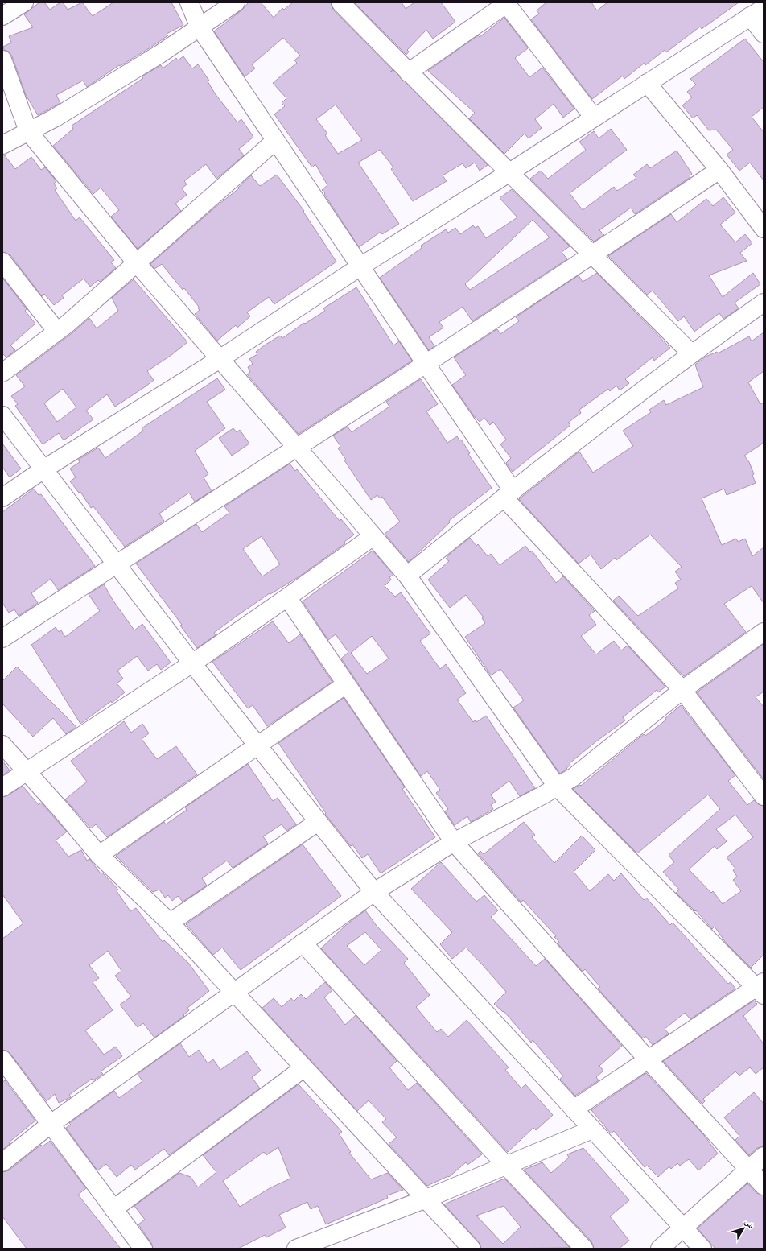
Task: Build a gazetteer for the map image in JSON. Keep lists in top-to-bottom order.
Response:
{
  "north": "top right"
}
